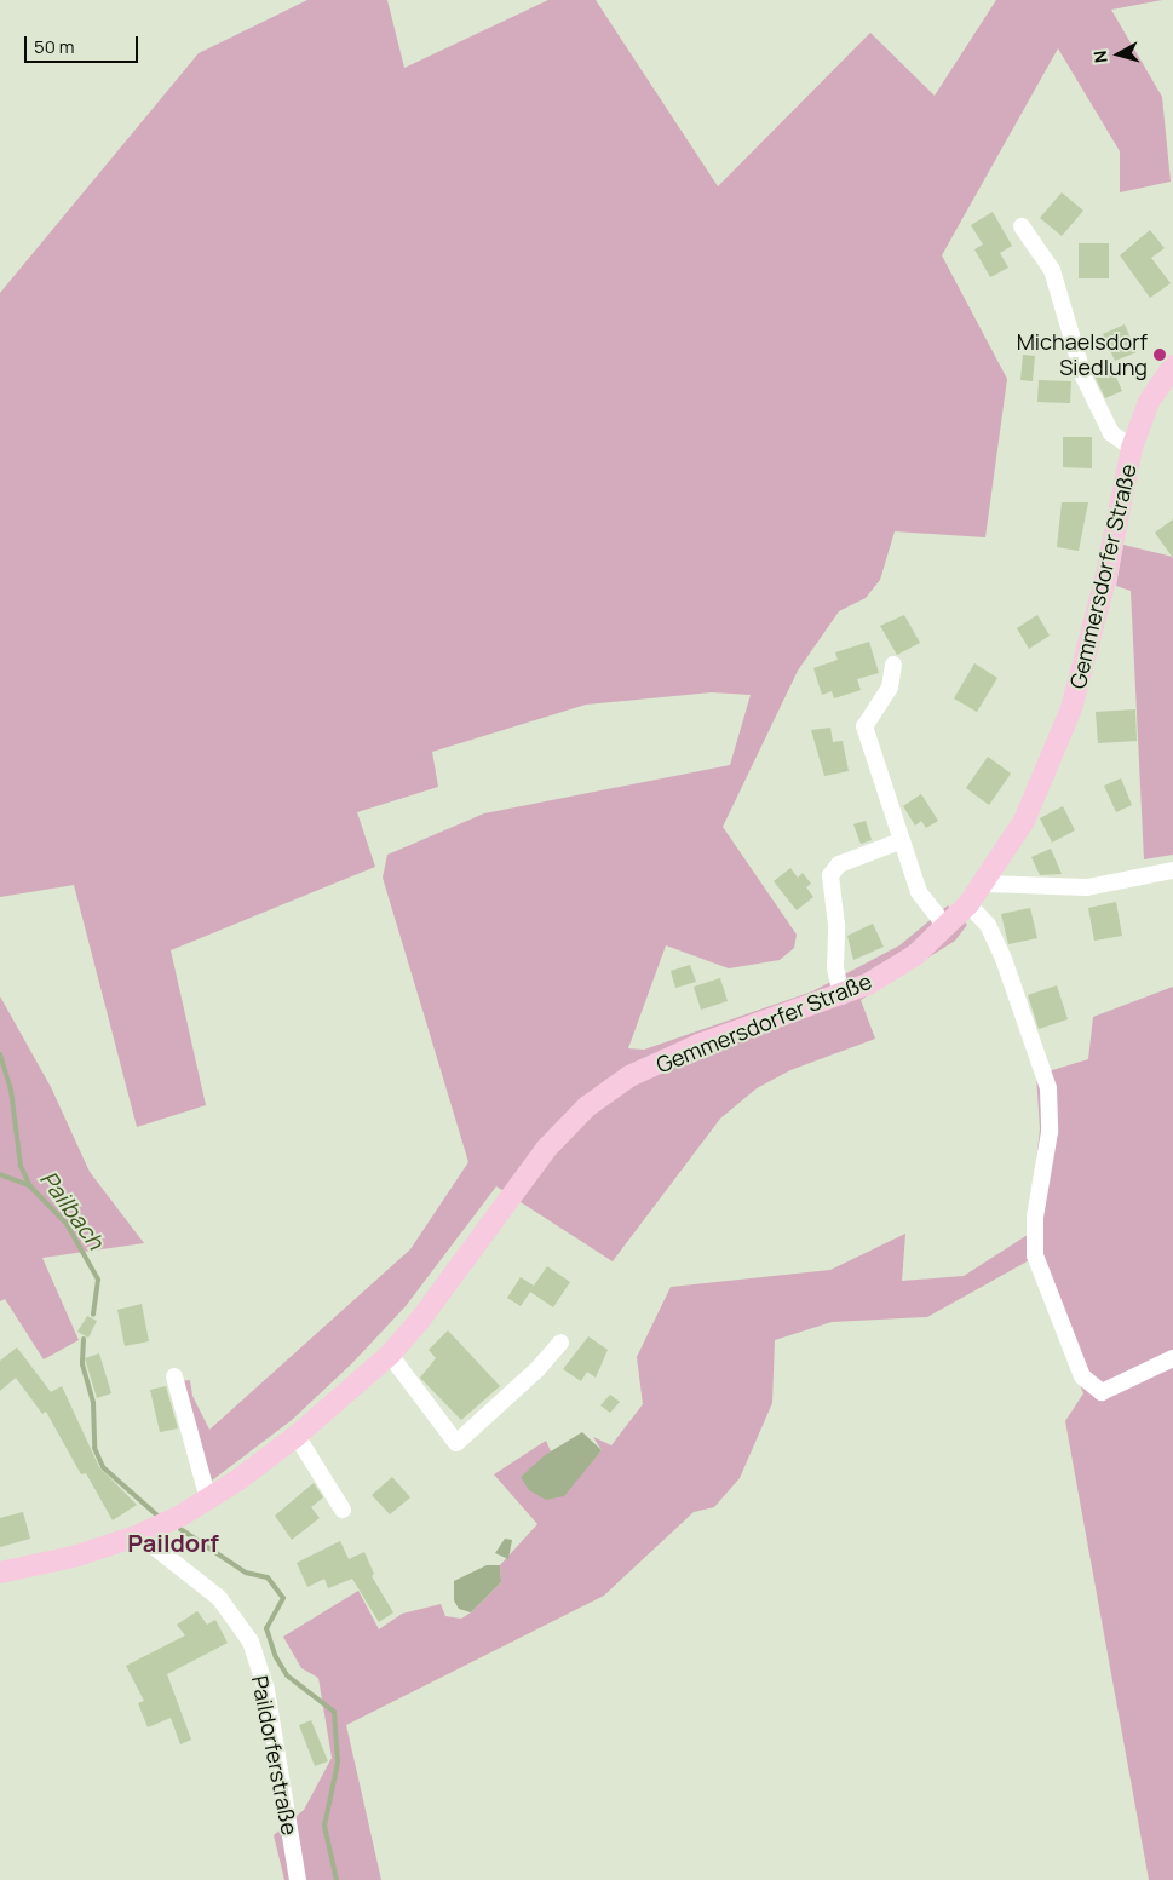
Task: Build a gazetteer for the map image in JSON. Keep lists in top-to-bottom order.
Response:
{
  "streets": {
    "main road": ["Gemmersdorfer Straße"],
    "street": ["Paildorferstraße"]
  },
  "crossings": [
    ["Gemmersdorfer Straße", "Paildorferstraße"]
  ],
  "districts": ["Paildorf"],
  "water": ["Pailbach"],
  "places": ["Michaelsdorf Siedlung"],
  "scale_bar": "50 m",
  "north": "left"
}
